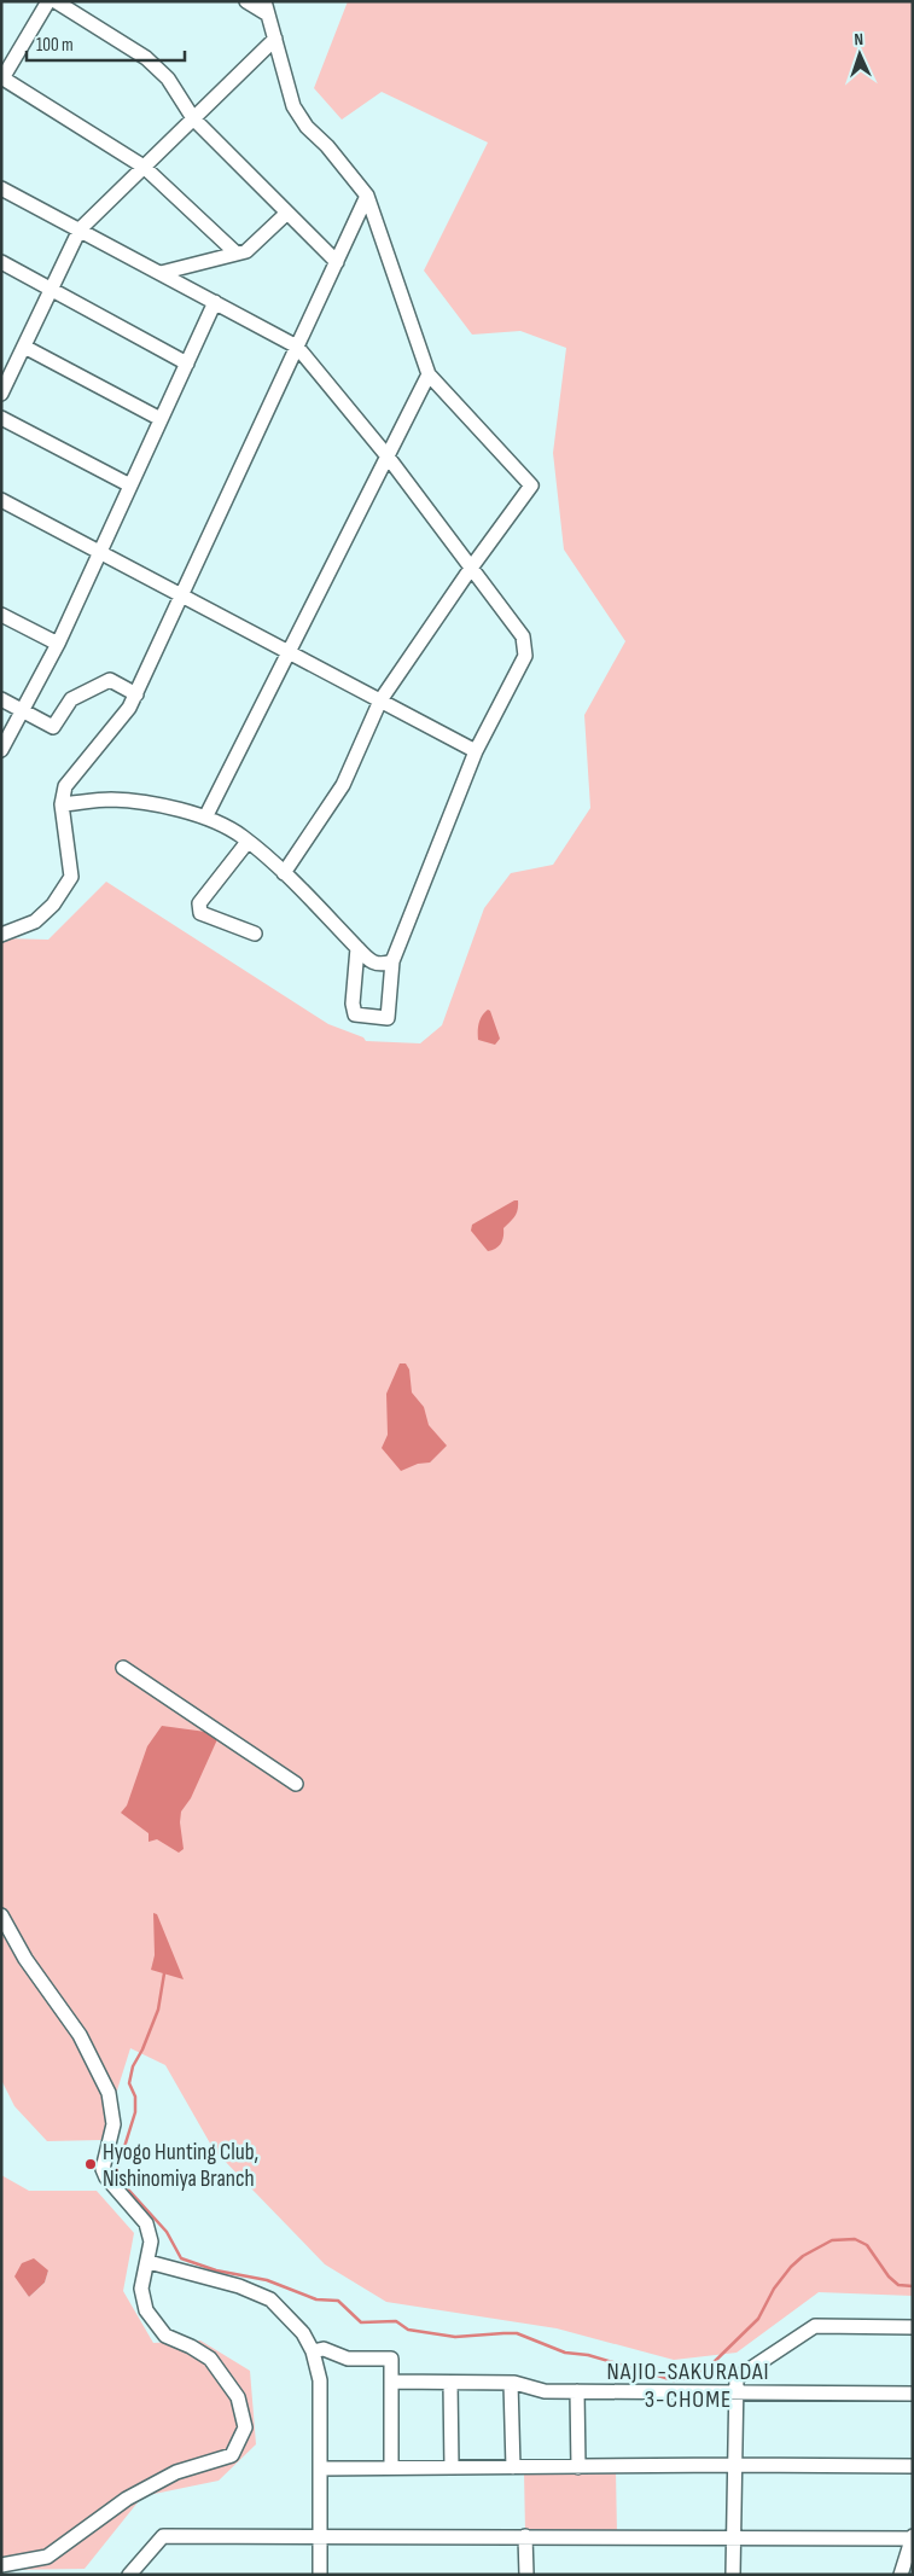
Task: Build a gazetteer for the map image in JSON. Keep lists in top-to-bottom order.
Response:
{
  "districts": ["NAJIO-SAKURADAI 3-CHOME"],
  "places": ["Hyogo Hunting Club, Nishinomiya Branch"],
  "scale_bar": "100 m",
  "north": "top"
}
